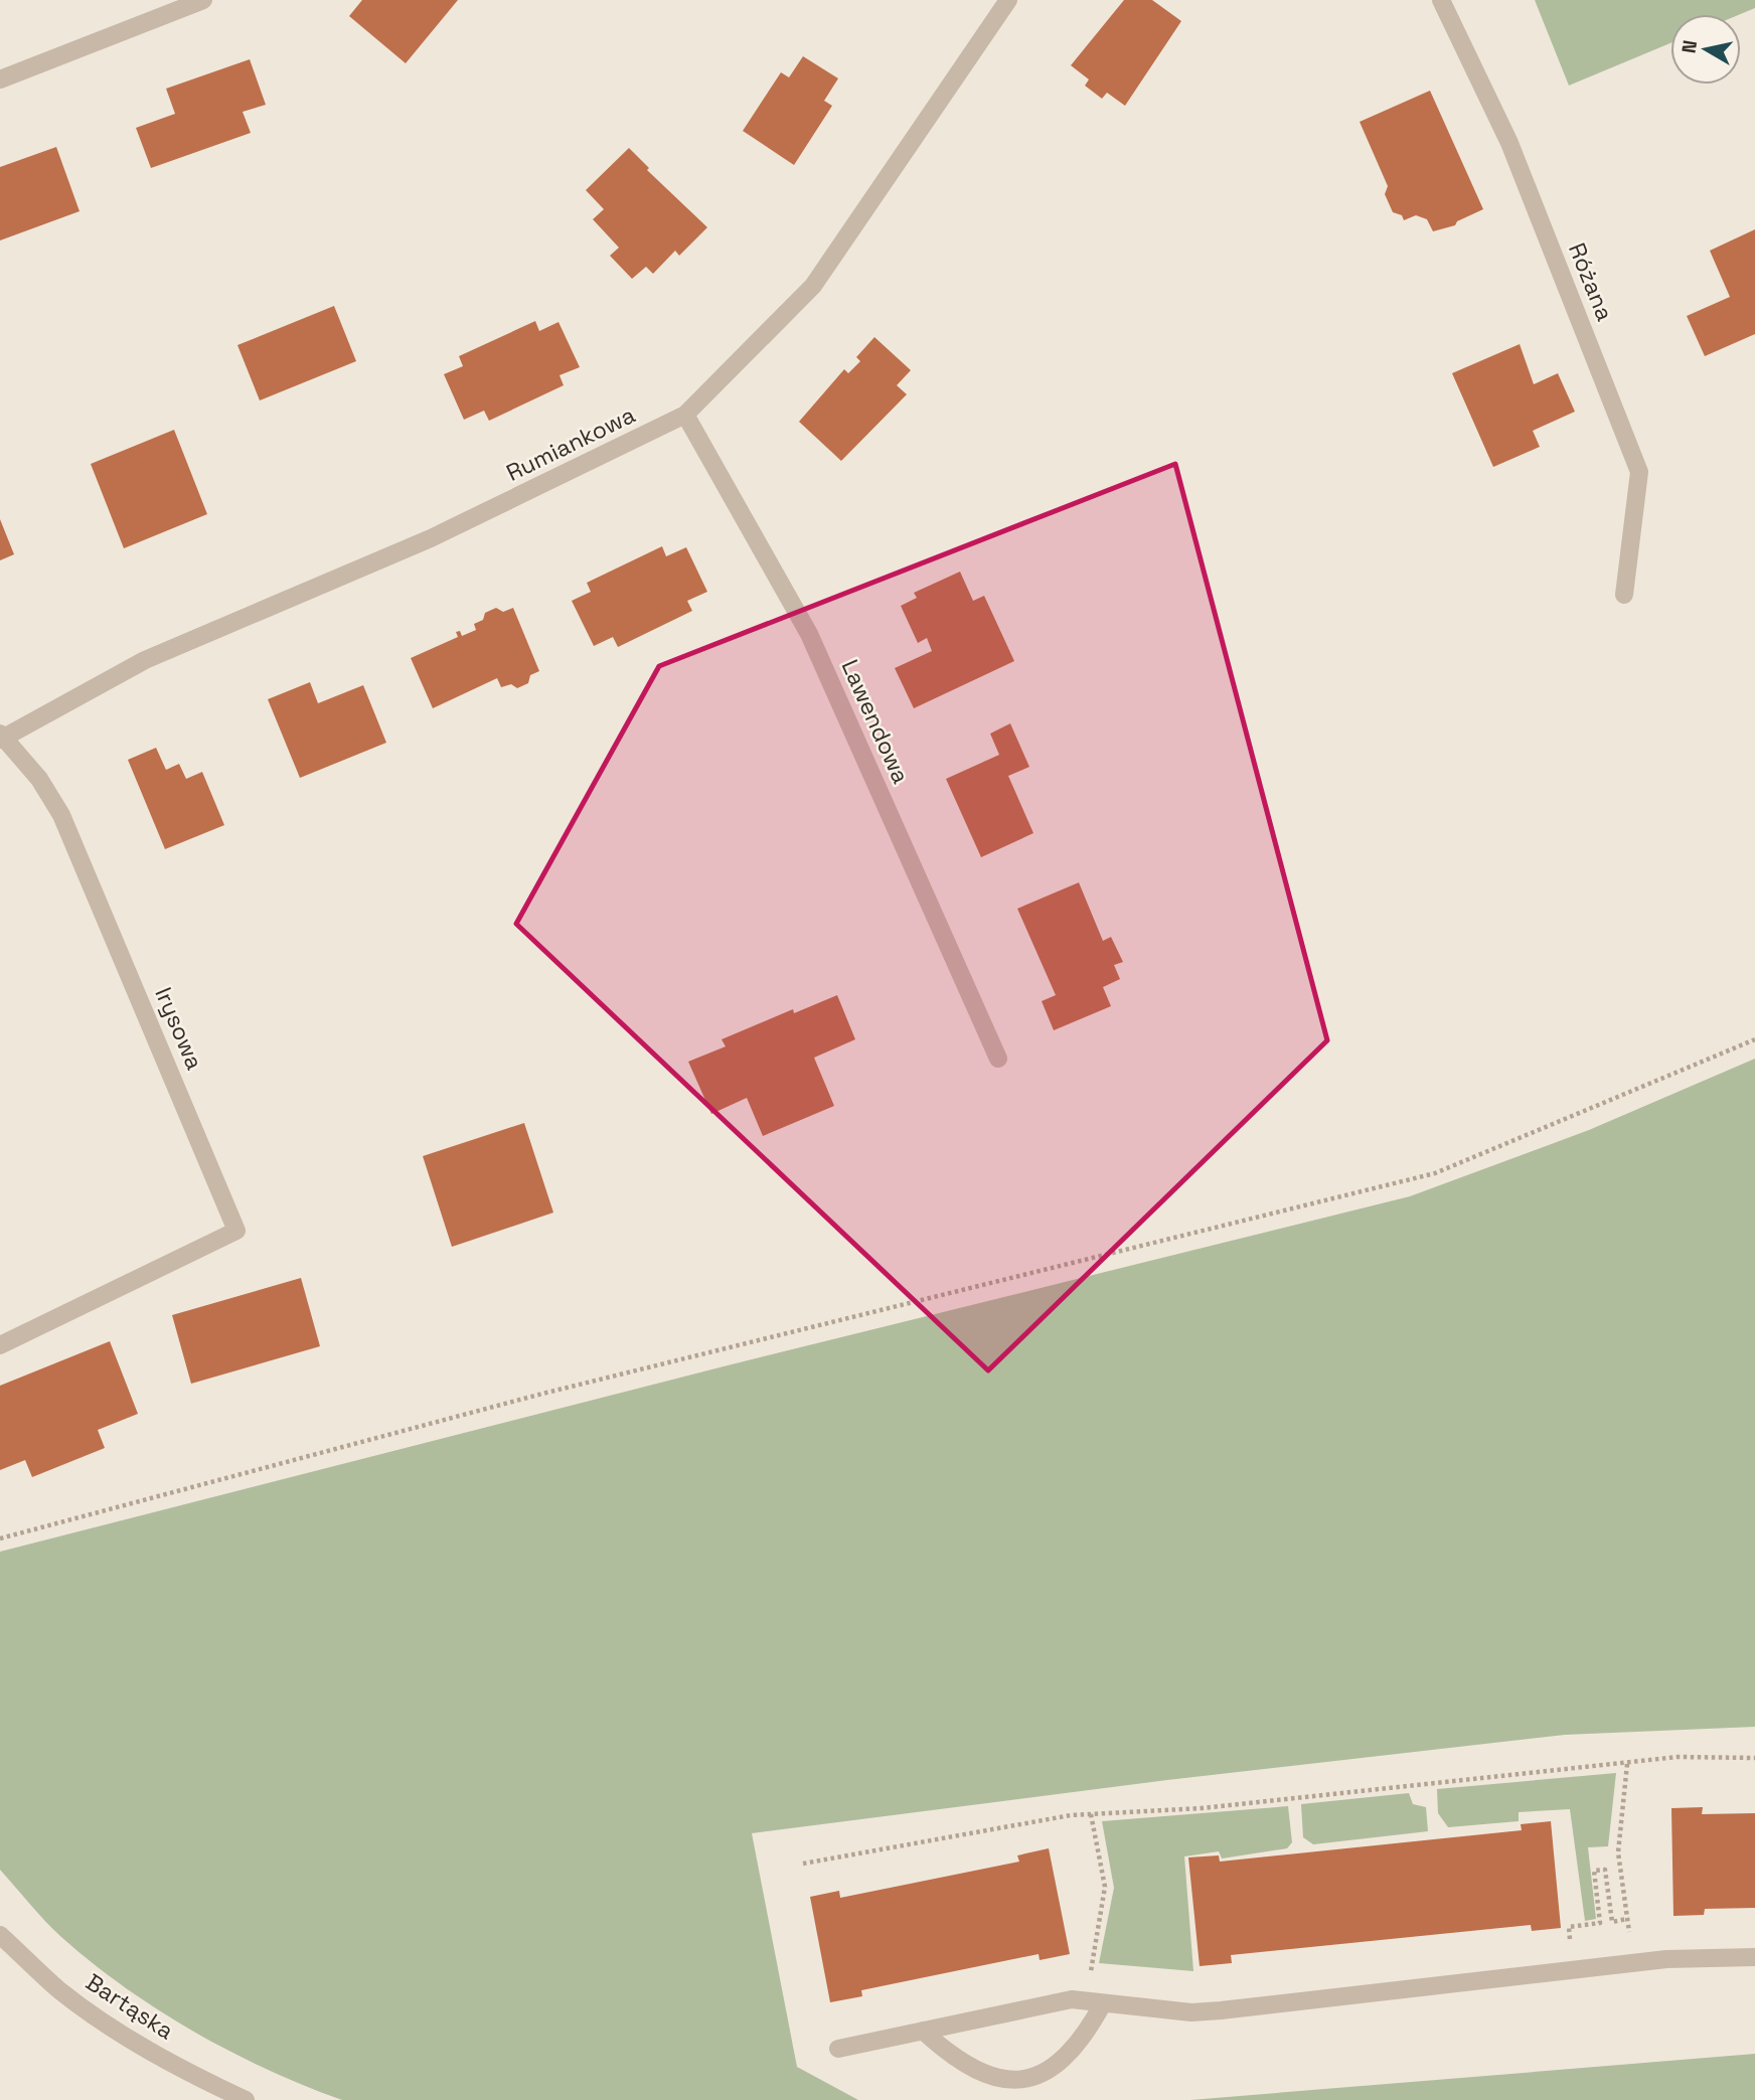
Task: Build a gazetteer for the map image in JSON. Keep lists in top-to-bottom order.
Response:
{
  "streets": {
    "street": [
      "Różana",
      "Rumiankowa",
      "Lawendowa",
      "Irysowa",
      "Bartąska"
    ]
  },
  "crossings": [
    ["Rumiankowa", "Lawendowa"],
    ["Rumiankowa", "Irysowa"]
  ],
  "north": "left"
}
